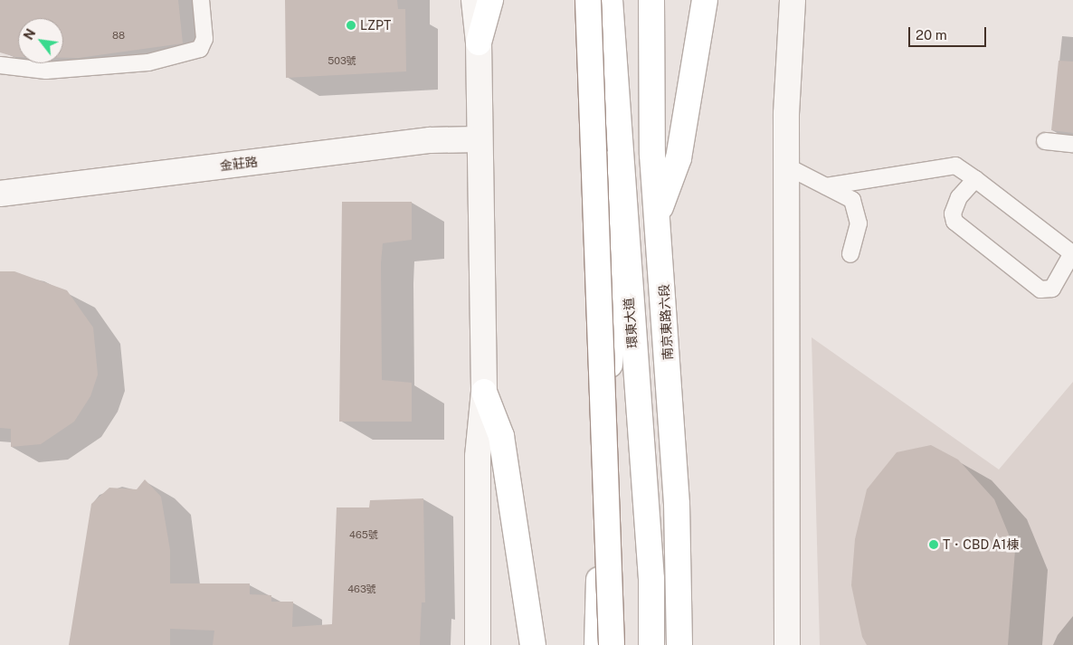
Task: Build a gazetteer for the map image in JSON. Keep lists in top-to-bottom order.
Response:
{
  "streets": {
    "main road": ["南京東路六段", "環東大道"],
    "street": ["金莊路"]
  },
  "places": ["LZPT", "T．CBD A1棟"],
  "house_numbers": [
    "88",
    "503號",
    "465號",
    "463號"
  ],
  "scale_bar": "20 m",
  "north": "top left"
}
